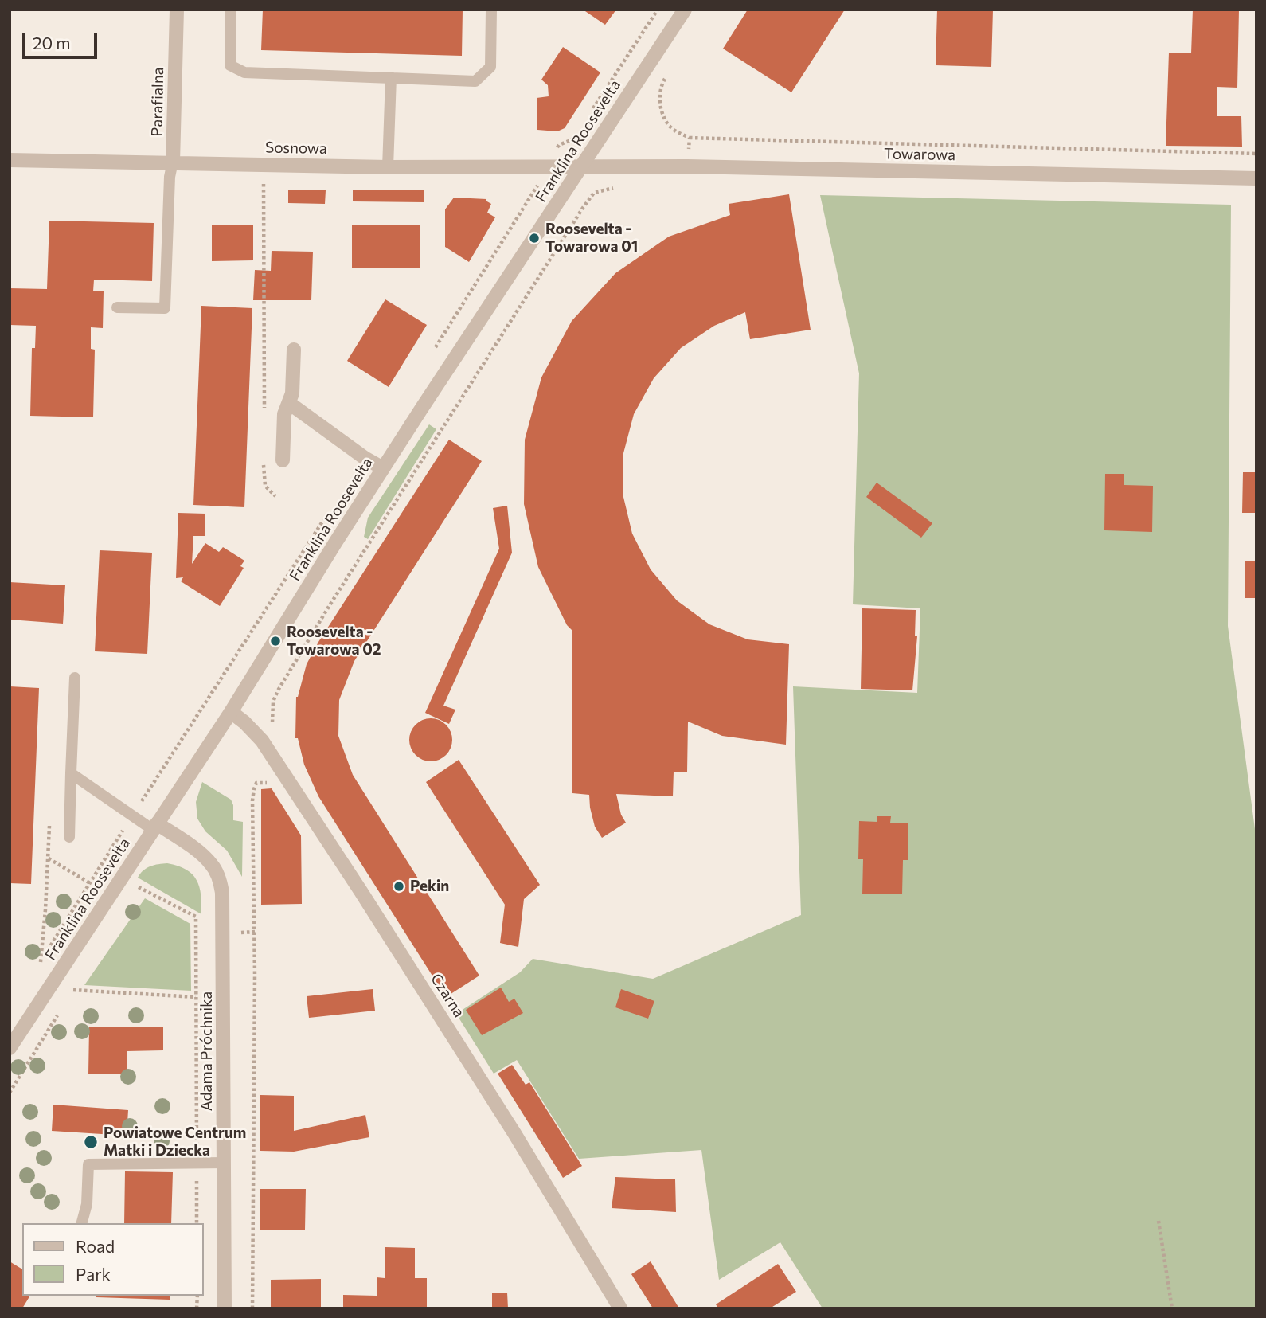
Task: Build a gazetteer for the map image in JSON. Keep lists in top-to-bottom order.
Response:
{
  "streets": {
    "street": [
      "Parafialna",
      "Franklina Roosevelta",
      "Sosnowa",
      "Towarowa",
      "Czarna",
      "Adama Próchnika"
    ]
  },
  "crossings": [
    ["Parafialna", "Sosnowa"],
    ["Franklina Roosevelta", "Sosnowa"],
    ["Franklina Roosevelta", "Towarowa"],
    ["Franklina Roosevelta", "Czarna"],
    ["Franklina Roosevelta", "Adama Próchnika"],
    ["Sosnowa", "Towarowa"]
  ],
  "places": [
    "Roosevelta - Towarowa 01",
    "Roosevelta - Towarowa 02",
    "Pekin",
    "Powiatowe Centrum Matki i Dziecka"
  ],
  "legend": ["Road", "Park"],
  "scale_bar": "20 m"
}
